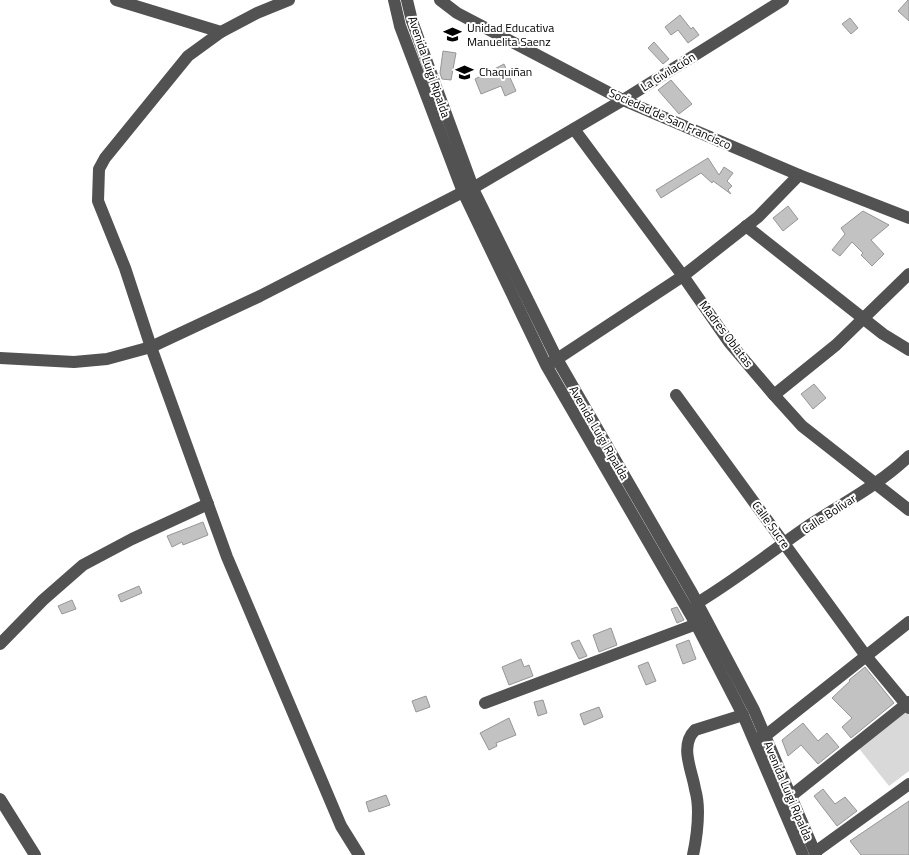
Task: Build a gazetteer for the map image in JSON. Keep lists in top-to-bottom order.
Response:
{
  "streets": {
    "street": [
      "Avenida Luigi Ripalda",
      "La Civilación",
      "Sociedad de San Francisco",
      "Madres Oblatas",
      "Calle Bolívar",
      "Calle Sucre"
    ]
  },
  "crossings": [
    ["Avenida Luigi Ripalda", "La Civilación"],
    ["Avenida Luigi Ripalda", "Calle Bolívar"],
    ["La Civilación", "Sociedad de San Francisco"],
    ["La Civilación", "Madres Oblatas"],
    ["Madres Oblatas", "Calle Bolívar"],
    ["Calle Bolívar", "Calle Sucre"]
  ],
  "places": {
    "school or university": ["Unidad Educativa Manuelita Saenz", "Chaquiñan"]
  }
}
